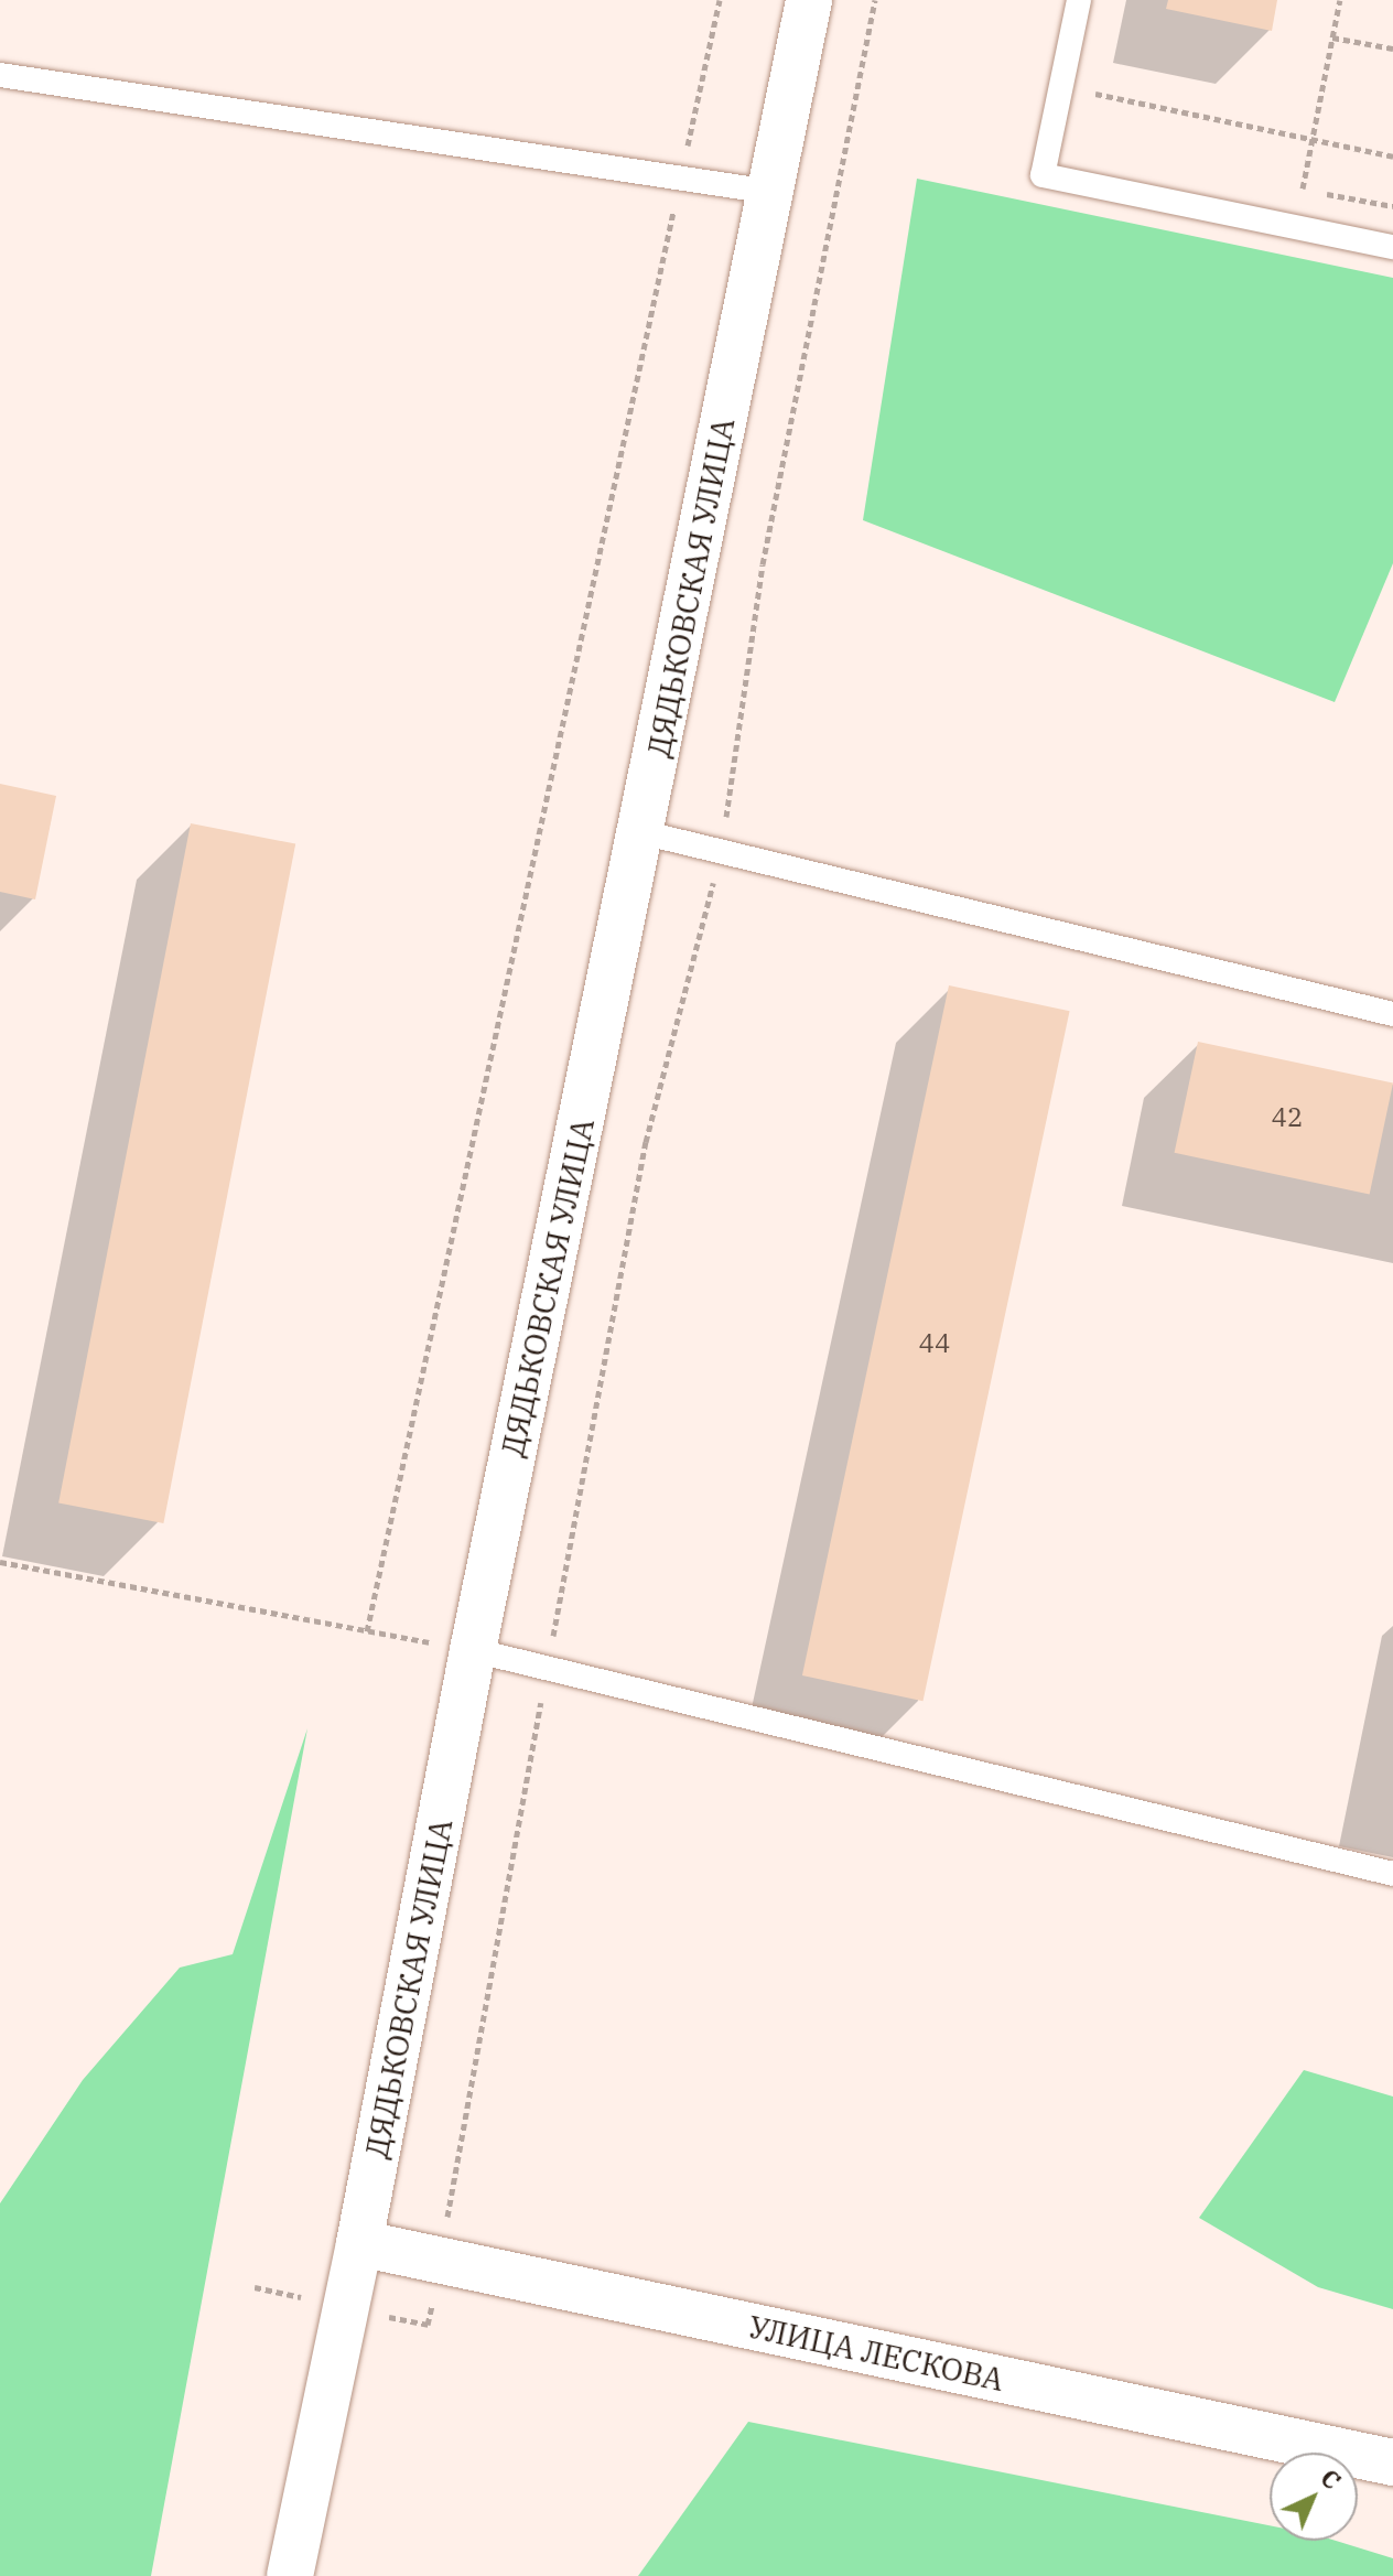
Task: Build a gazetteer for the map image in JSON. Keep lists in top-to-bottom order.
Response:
{
  "streets": {
    "street": ["ДЯДЬКОВСКАЯ УЛИЦА", "УЛИЦА ЛЕСКОВА"]
  },
  "crossings": [
    ["ДЯДЬКОВСКАЯ УЛИЦА", "УЛИЦА ЛЕСКОВА"]
  ],
  "house_numbers": ["42", "44"],
  "north": "top right"
}
